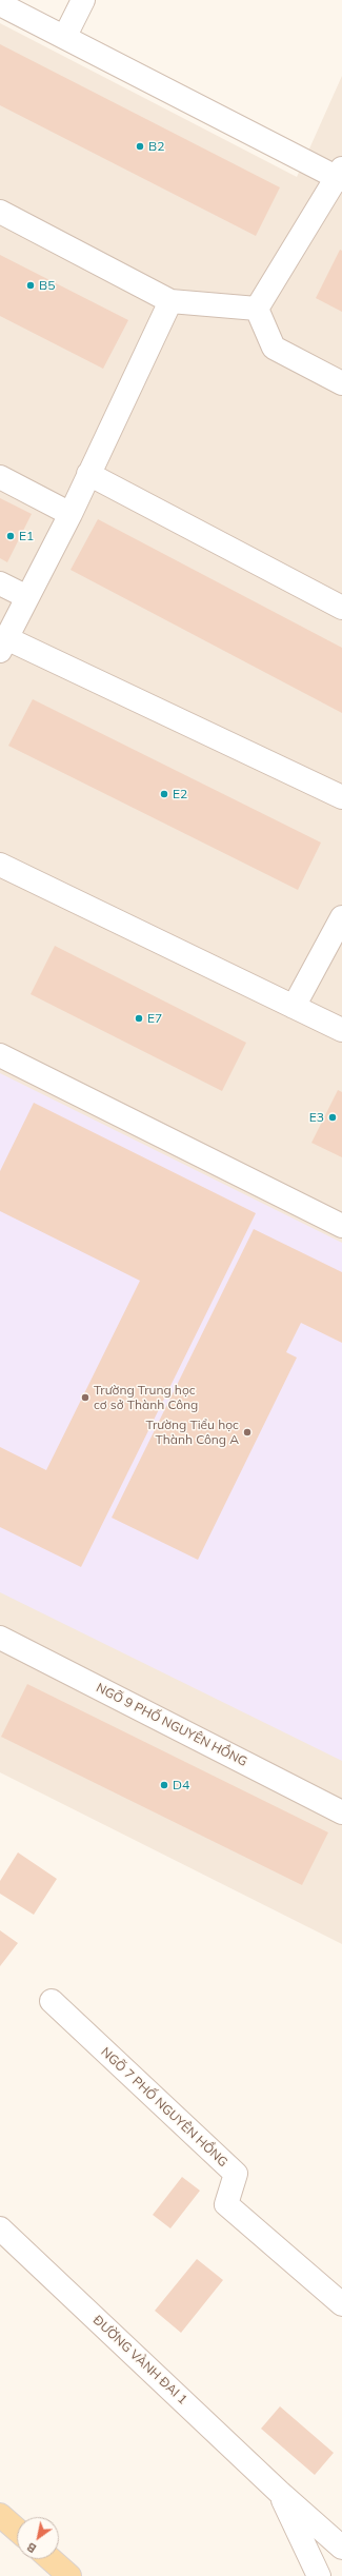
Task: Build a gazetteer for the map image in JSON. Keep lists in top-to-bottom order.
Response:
{
  "streets": {
    "street": ["NGÕ 9 PHỐ NGUYÊN HỒNG", "NGÕ 7 PHỐ NGUYÊN HỒNG", "ĐƯỜNG VÀNH ĐAI 1"]
  },
  "places": [
    "B2",
    "B5",
    "E1",
    "E2",
    "E7",
    "E3",
    "Trường Trung học cơ sở Thành Công",
    "Trường Tiểu học Thành Công A",
    "D4"
  ],
  "north": "bottom left"
}
